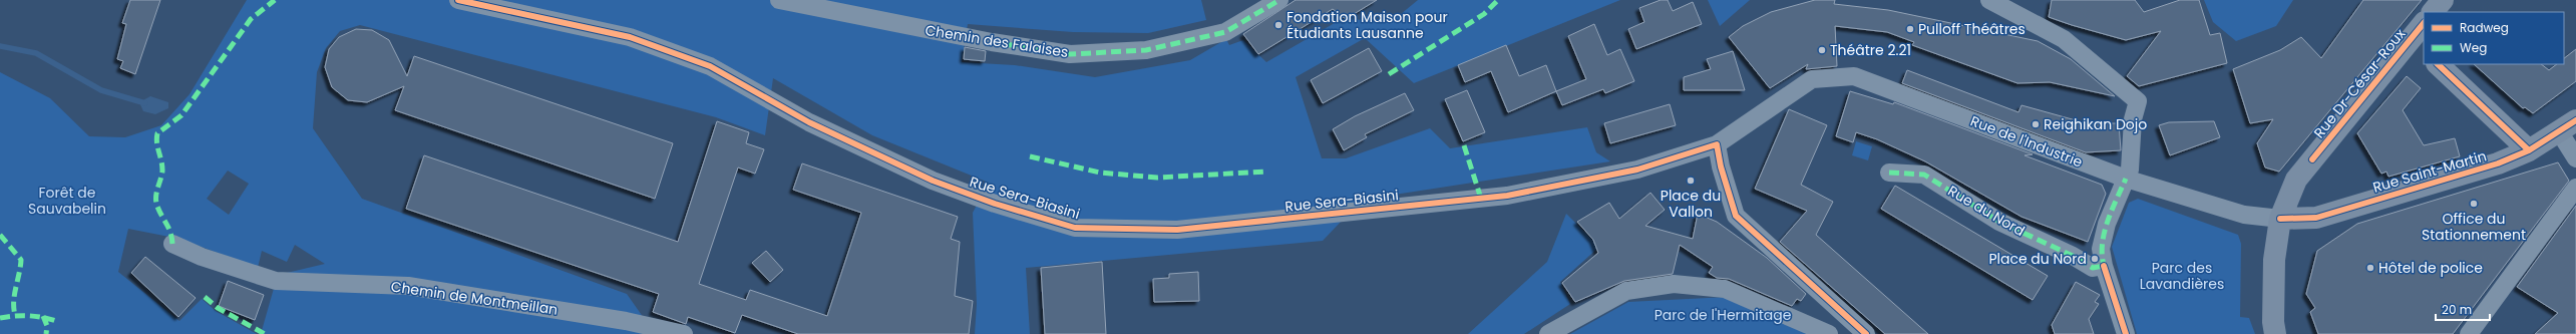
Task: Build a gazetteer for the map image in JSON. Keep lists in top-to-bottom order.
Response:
{
  "streets": {
    "street": [
      "Chemin des Falaises",
      "Rue Dr-César-Roux",
      "Rue de l'Industrie",
      "Rue Saint-Martin",
      "Rue Sera-Biasini",
      "Rue du Nord",
      "Chemin de Montmeillan"
    ]
  },
  "crossings": [
    ["Rue Dr-César-Roux", "Rue de l'Industrie"],
    ["Rue Dr-César-Roux", "Rue Saint-Martin"],
    ["Rue de l'Industrie", "Rue Saint-Martin"],
    ["Rue de l'Industrie", "Rue Sera-Biasini"]
  ],
  "parks": ["Forêt de Sauvabelin", "Parc des Lavandières", "Parc de l'Hermitage"],
  "places": [
    "Fondation Maison pour Étudiants Lausanne",
    "Pulloff Théâtres",
    "Théâtre 2.21",
    "Reighikan Dojo",
    "Place du Vallon",
    "Office du Stationnement",
    "Place du Nord",
    "Hôtel de police"
  ],
  "legend": ["Radweg", "Weg"],
  "scale_bar": "20 m"
}
